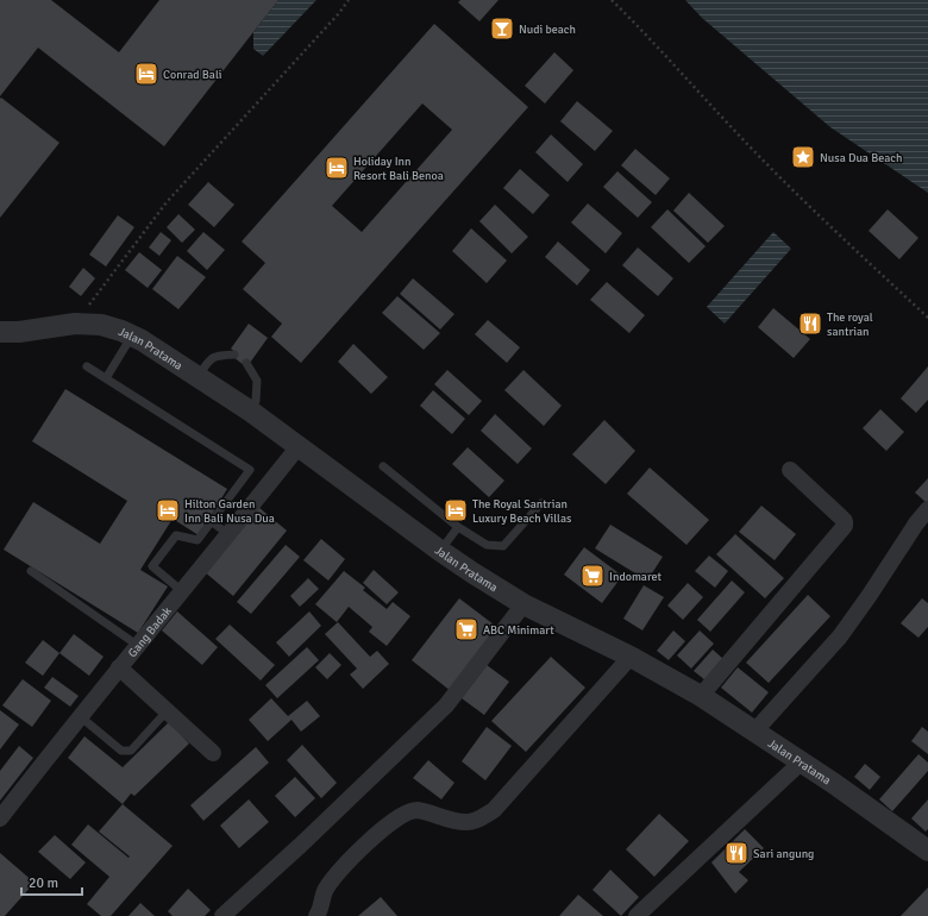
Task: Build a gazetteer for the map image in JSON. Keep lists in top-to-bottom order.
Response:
{
  "streets": {
    "street": ["Jalan Pratama", "Gang Badak"]
  },
  "crossings": [
    ["Jalan Pratama", "Gang Badak"]
  ],
  "places": {
    "bar": ["Nudi beach"],
    "hotel": [
      "Conrad Bali",
      "Holiday Inn Resort Bali Benoa",
      "Hilton Garden Inn Bali Nusa Dua",
      "The Royal Santrian Luxury Beach Villas"
    ],
    "place": ["Nusa Dua Beach"],
    "restaurant": ["The royal santrian", "Sari angung"],
    "supermarket": ["Indomaret", "ABC Minimart"]
  },
  "scale_bar": "20 m"
}
